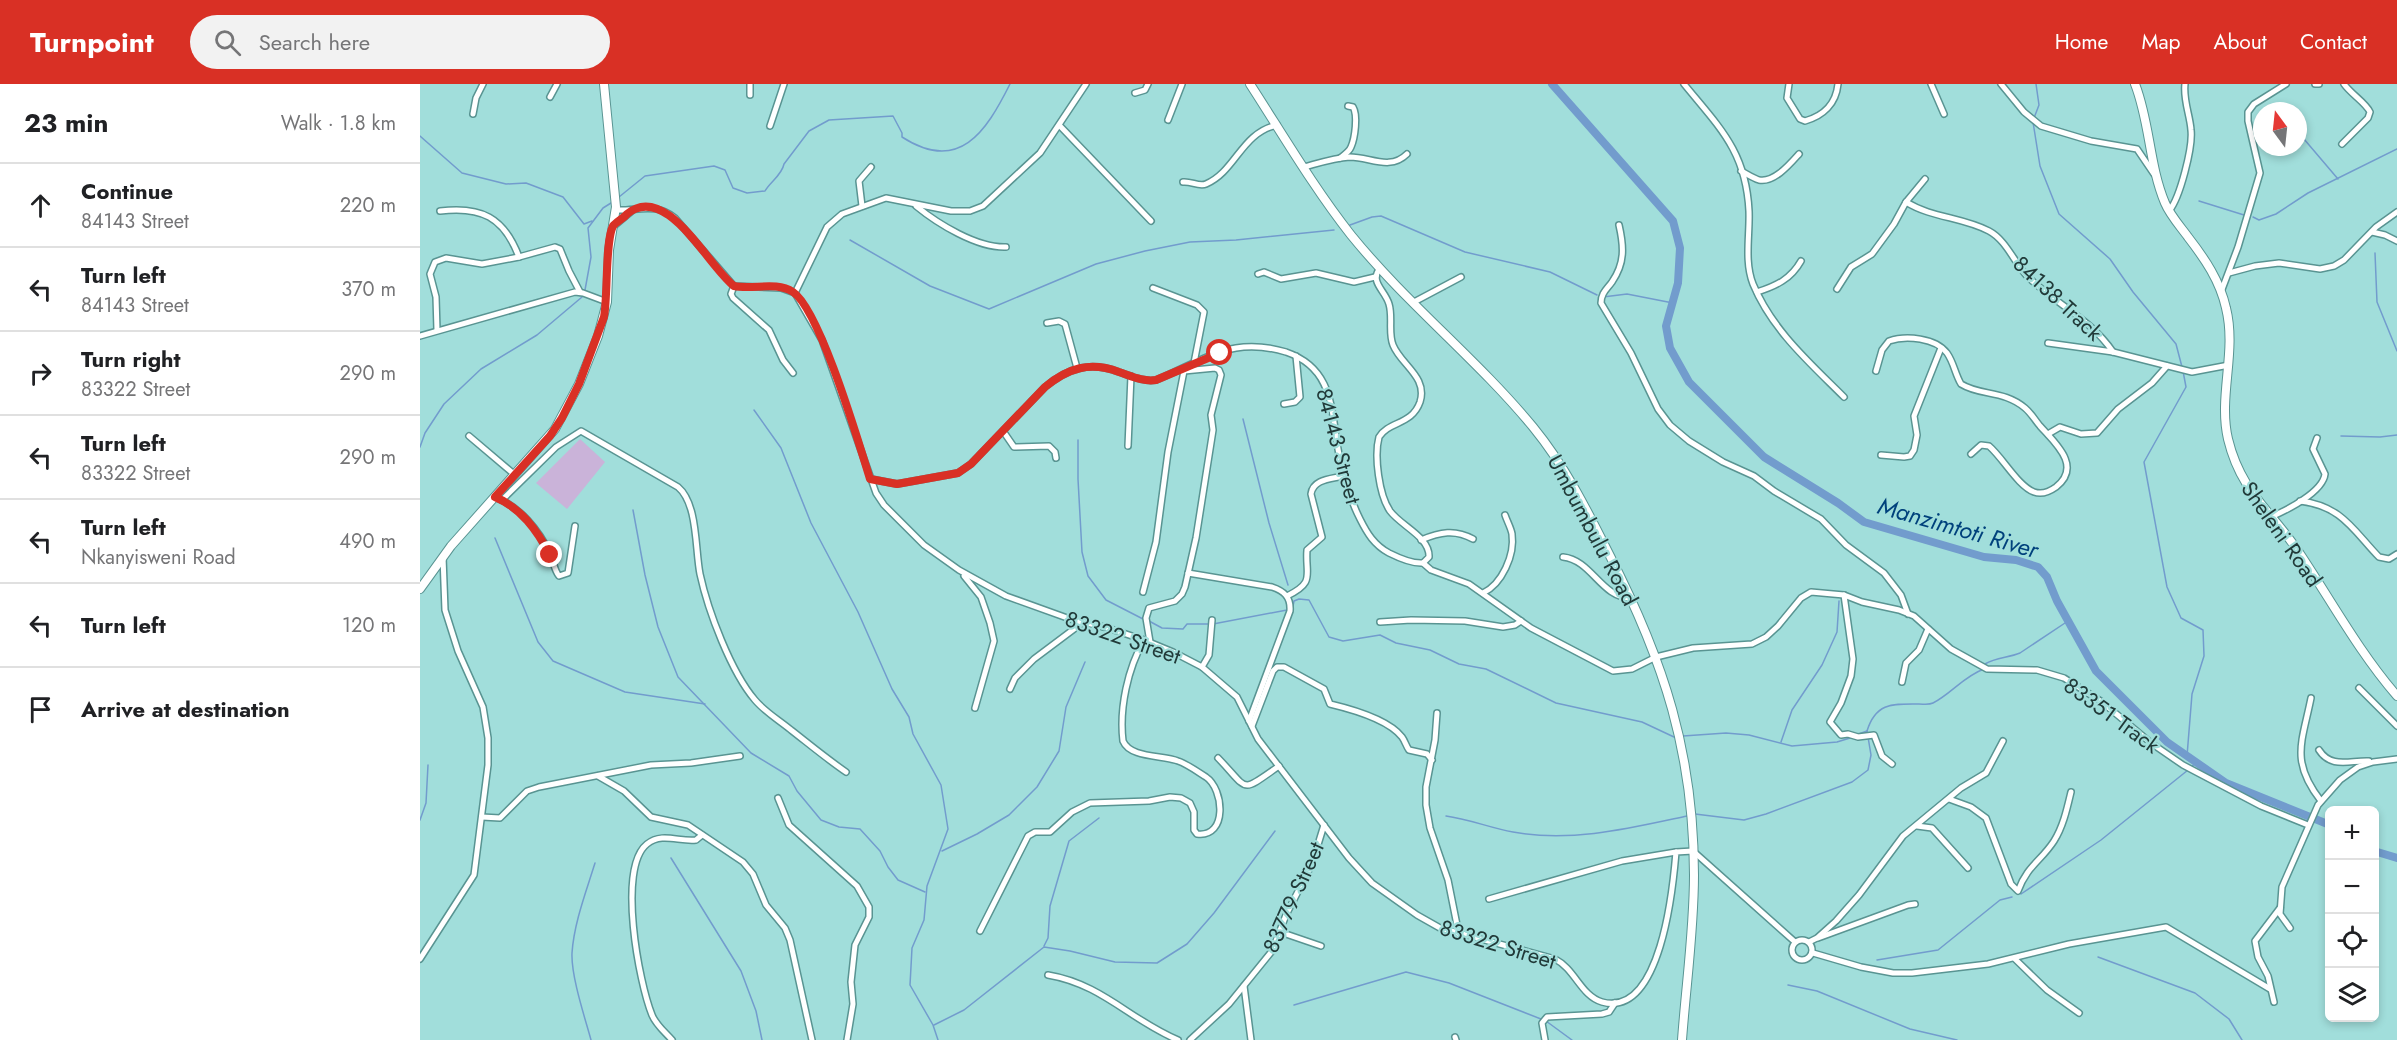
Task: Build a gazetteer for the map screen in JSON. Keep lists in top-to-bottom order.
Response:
{
  "streets": {
    "street": [
      "84138 Track",
      "84143 Street",
      "Umbumbulu Road",
      "Sheleni Road",
      "83322 Street",
      "83351 Track",
      "83779 Street"
    ]
  },
  "crossings": [
    ["84143 Street", "83351 Track"],
    ["Umbumbulu Road", "83351 Track"],
    ["83322 Street", "83779 Street"]
  ],
  "water": ["Manzimtoti River"],
  "north": "top",
  "page": {
    "header": "Turnpoint",
    "search": "Search here",
    "nav": [
      "Home",
      "Map",
      "About",
      "Contact"
    ],
    "heading": ["23 min", "Walk · 1.8 km"],
    "list": [
      ["Continue", "84143 Street", "220 m"],
      ["Turn left", "84143 Street", "370 m"],
      ["Turn right", "83322 Street", "290 m"],
      ["Turn left", "83322 Street", "290 m"],
      ["Turn left", "Nkanyisweni Road", "490 m"],
      ["Turn left", "120 m"],
      "Arrive at destination"
    ],
    "map_buttons": ["+", "−"]
  }
}
